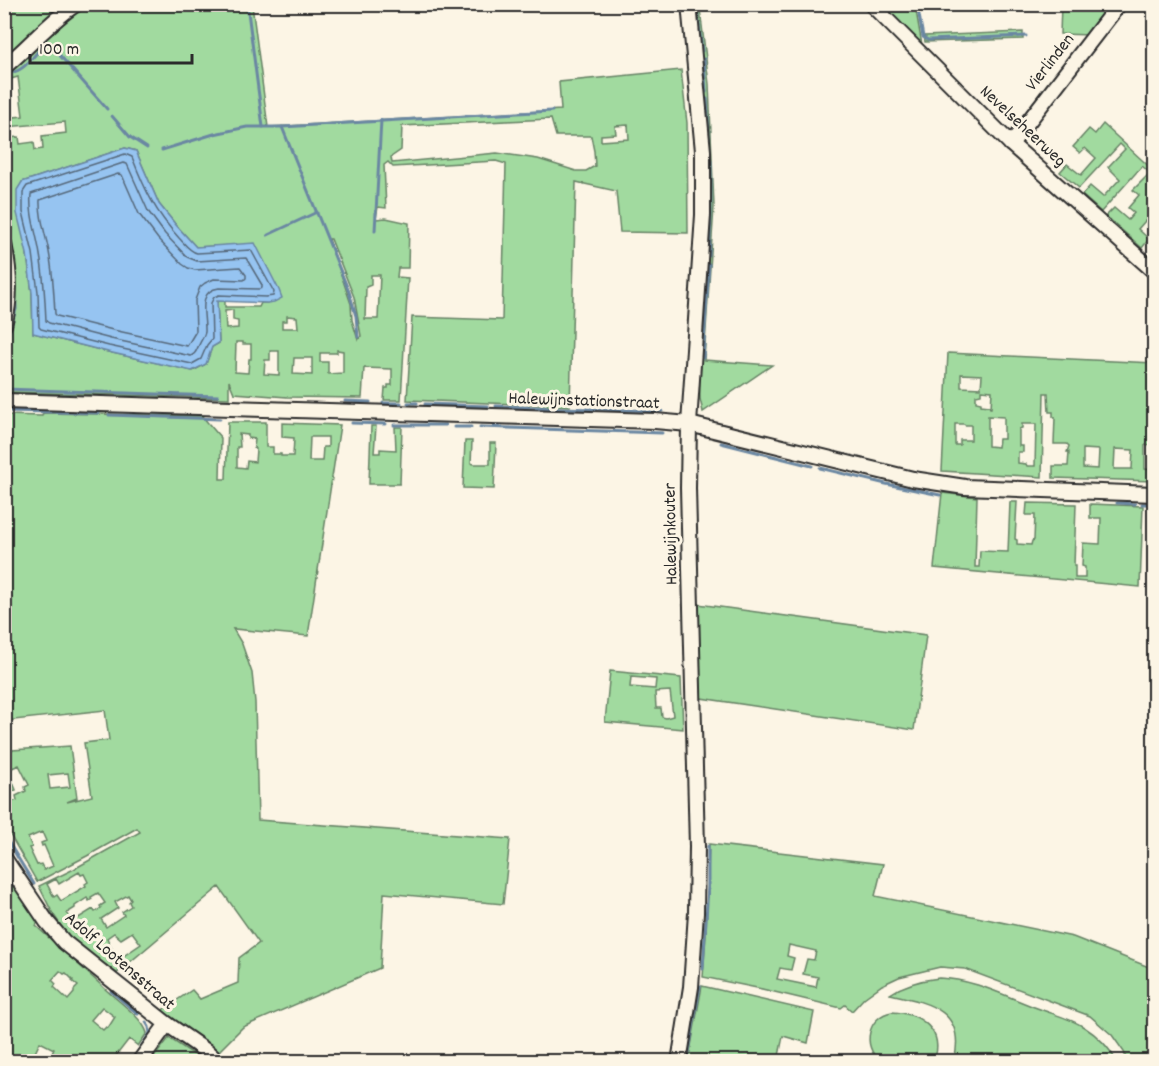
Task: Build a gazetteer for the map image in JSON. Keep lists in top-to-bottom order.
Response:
{
  "streets": {
    "street": [
      "Vierlinden",
      "Nevelseheerweg",
      "Halewijnstationstraat",
      "Halewijnkouter",
      "Adolf Lootensstraat"
    ]
  },
  "crossings": [
    ["Vierlinden", "Nevelseheerweg"],
    ["Halewijnstationstraat", "Halewijnkouter"]
  ],
  "scale_bar": "100 m"
}
